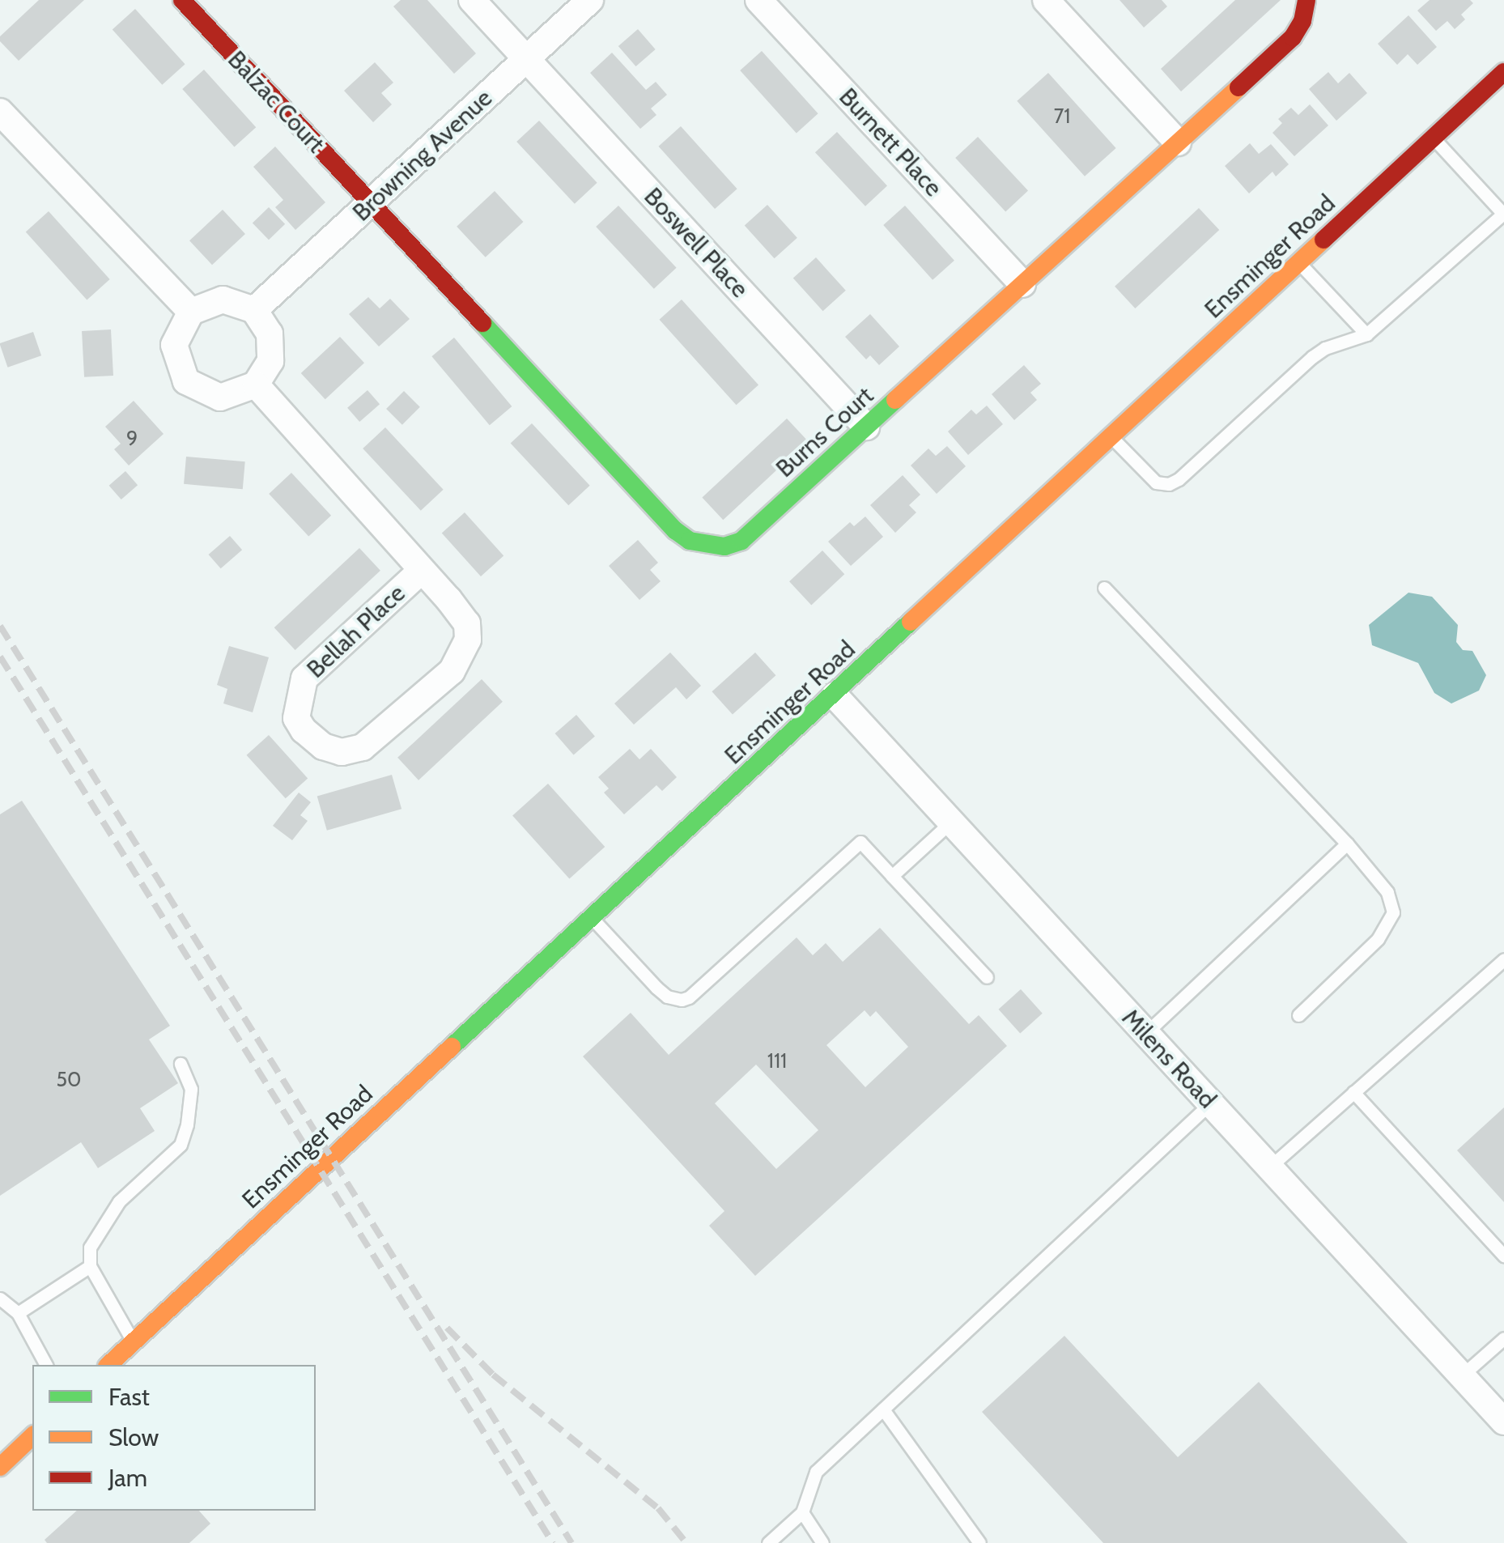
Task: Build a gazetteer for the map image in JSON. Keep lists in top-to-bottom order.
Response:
{
  "streets": {
    "street": [
      "Balzac Court",
      "Burnett Place",
      "Browning Avenue",
      "Boswell Place",
      "Ensminger Road",
      "Burns Court",
      "Bellah Place",
      "Milens Road"
    ]
  },
  "crossings": [
    ["Balzac Court", "Browning Avenue"],
    ["Balzac Court", "Burns Court"],
    ["Burnett Place", "Burns Court"],
    ["Browning Avenue", "Boswell Place"],
    ["Browning Avenue", "Burns Court"],
    ["Browning Avenue", "Bellah Place"],
    ["Boswell Place", "Burns Court"],
    ["Ensminger Road", "Milens Road"]
  ],
  "house_numbers": [
    "71",
    "9",
    "111",
    "50"
  ],
  "legend": ["Fast", "Slow", "Jam"]
}
